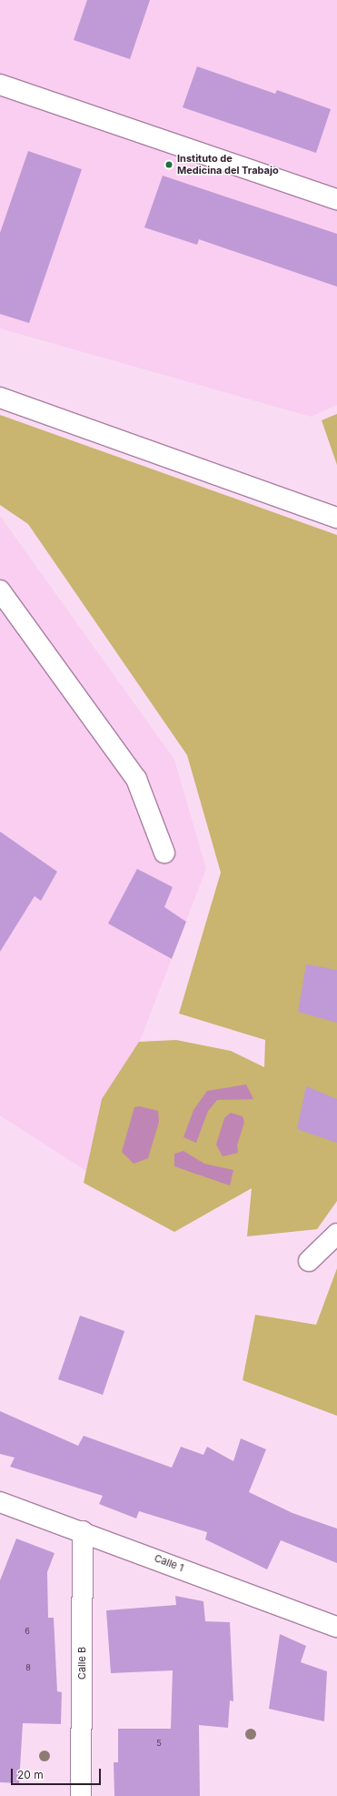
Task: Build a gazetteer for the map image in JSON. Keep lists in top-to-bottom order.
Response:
{
  "streets": {
    "street": ["Calle 1", "Calle B"]
  },
  "crossings": [
    ["Calle 1", "Calle B"]
  ],
  "places": ["Instituto de Medicina del Trabajo"],
  "house_numbers": ["6", "8", "5"],
  "scale_bar": "20 m"
}
